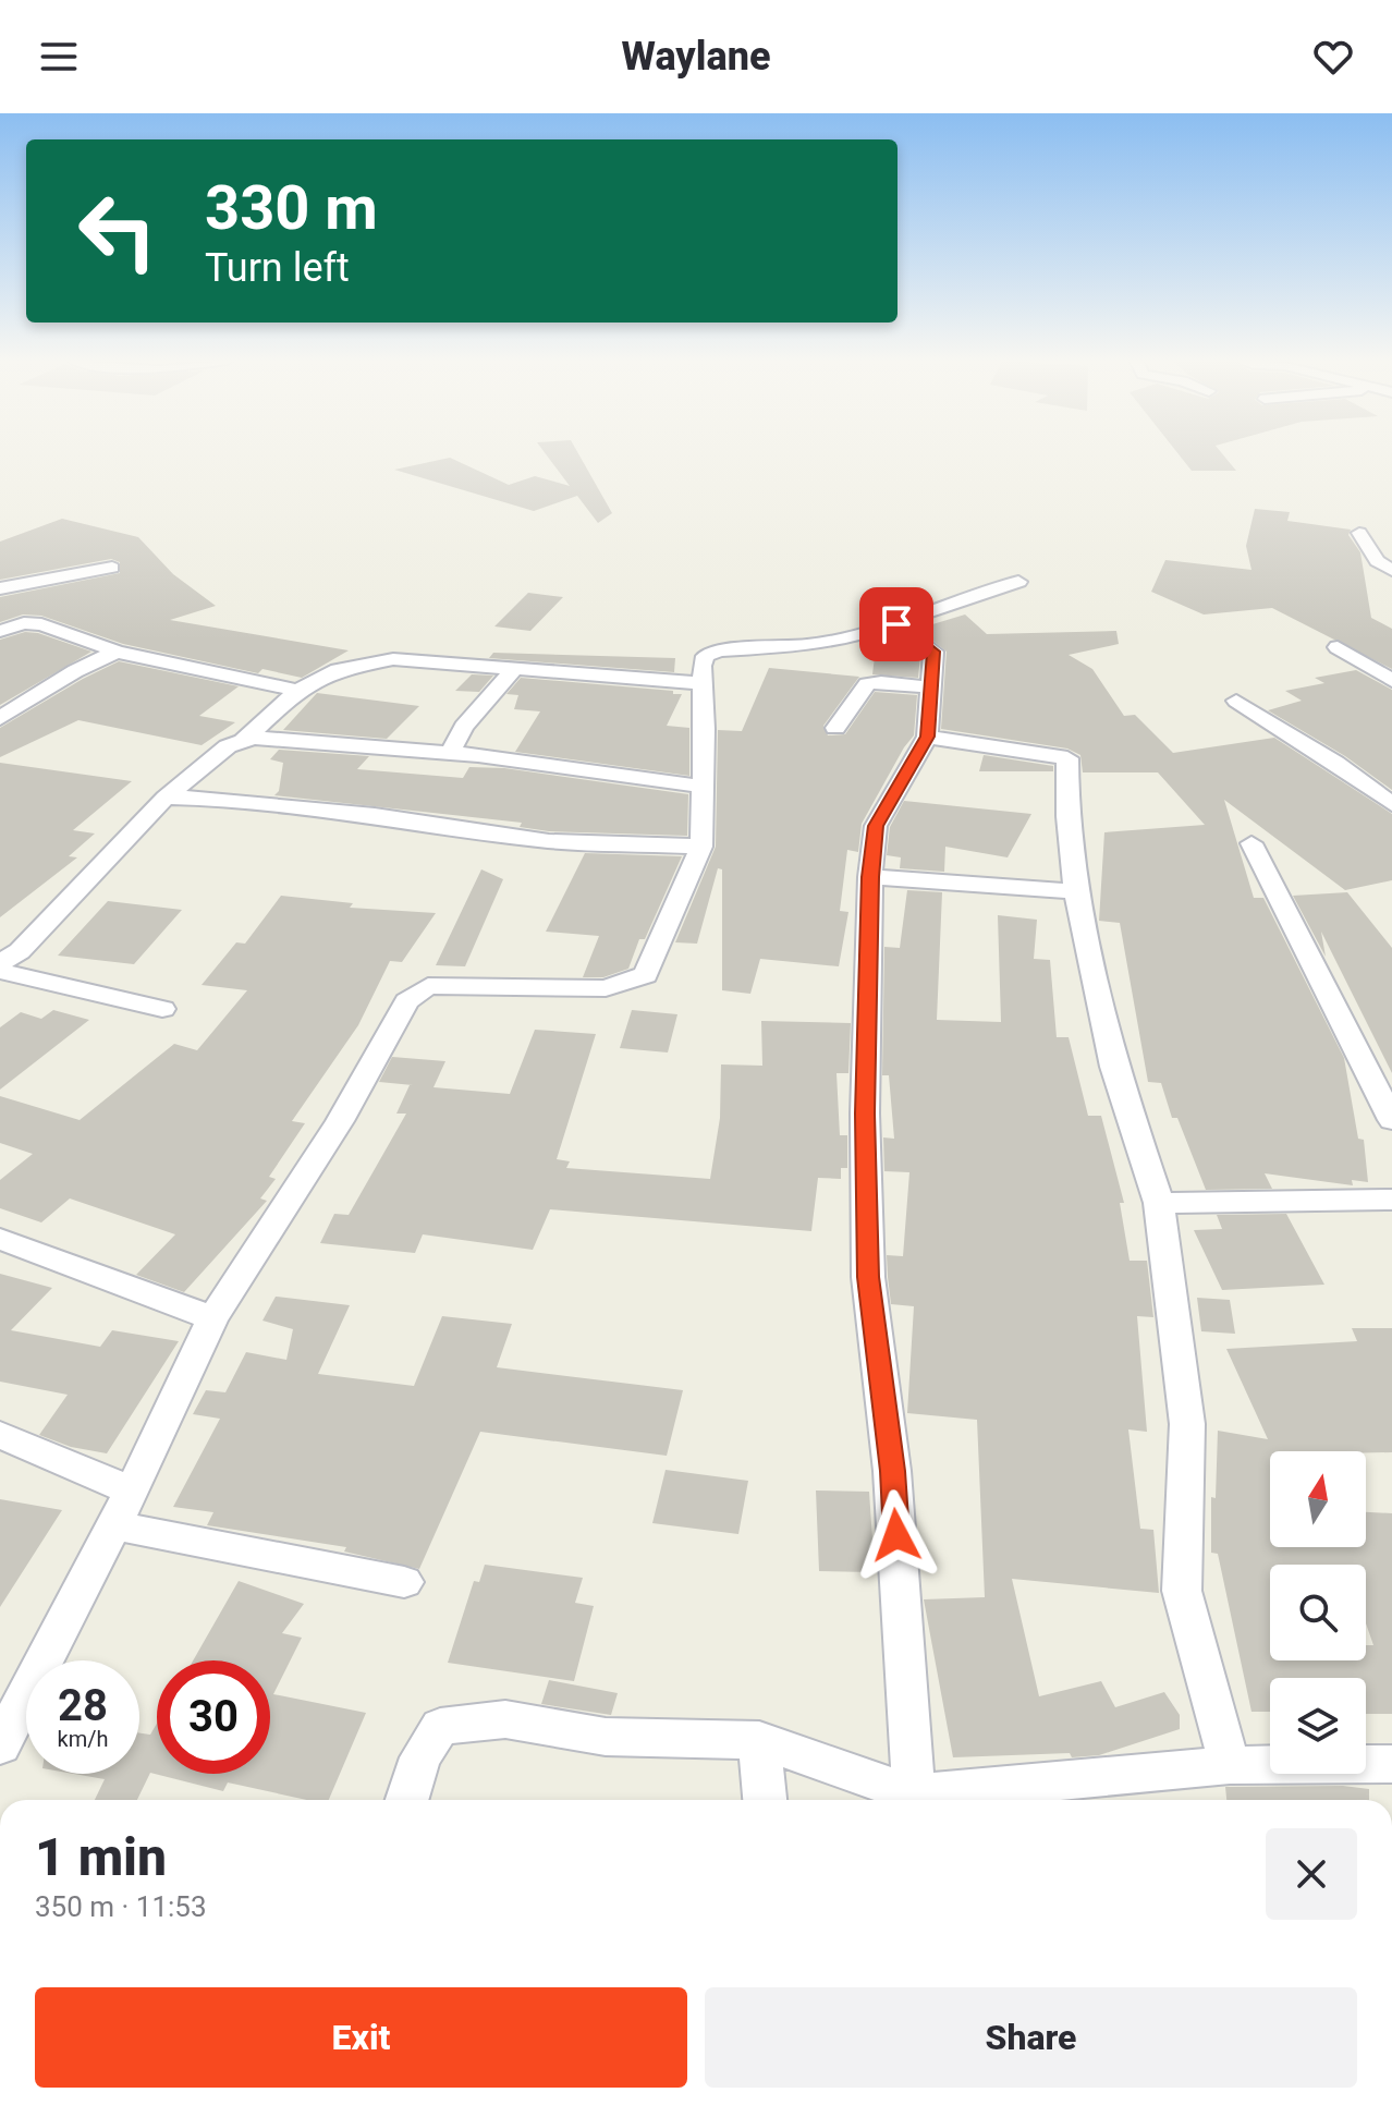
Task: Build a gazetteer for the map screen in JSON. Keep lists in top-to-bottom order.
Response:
{
  "north": "top",
  "page": {
    "header": "Waylane",
    "turn": ["330 m", "Turn left"],
    "speed": "28 km/h",
    "limit": "30",
    "heading": ["1 min", "350 m · 11:53"],
    "buttons": ["Exit", "Share"]
  }
}
